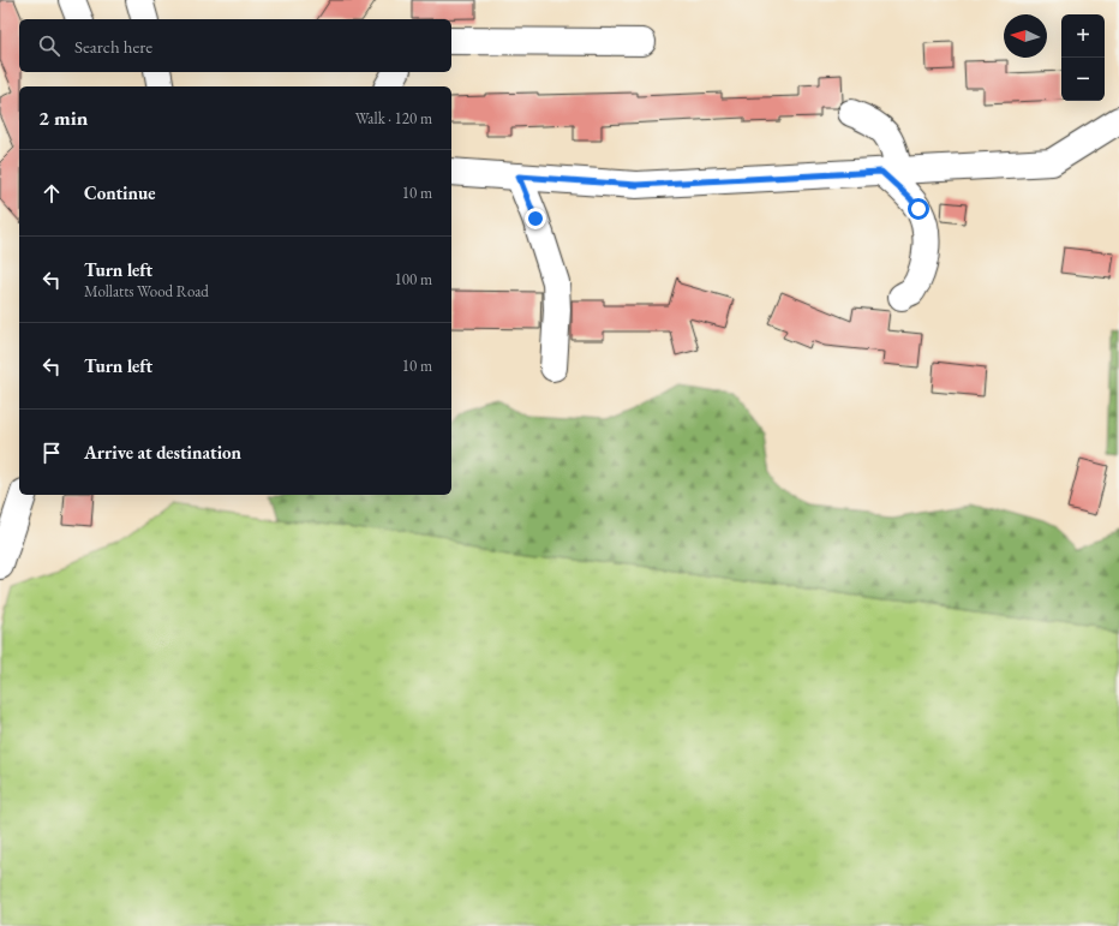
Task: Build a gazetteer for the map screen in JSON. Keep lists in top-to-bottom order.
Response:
{
  "north": "left",
  "page": {
    "map_buttons": ["+", "−"],
    "search": "Search here",
    "heading": ["2 min", "Walk · 120 m"],
    "list": [
      ["Continue", "10 m"],
      ["Turn left", "Mollatts Wood Road", "100 m"],
      ["Turn left", "10 m"],
      "Arrive at destination"
    ]
  }
}
